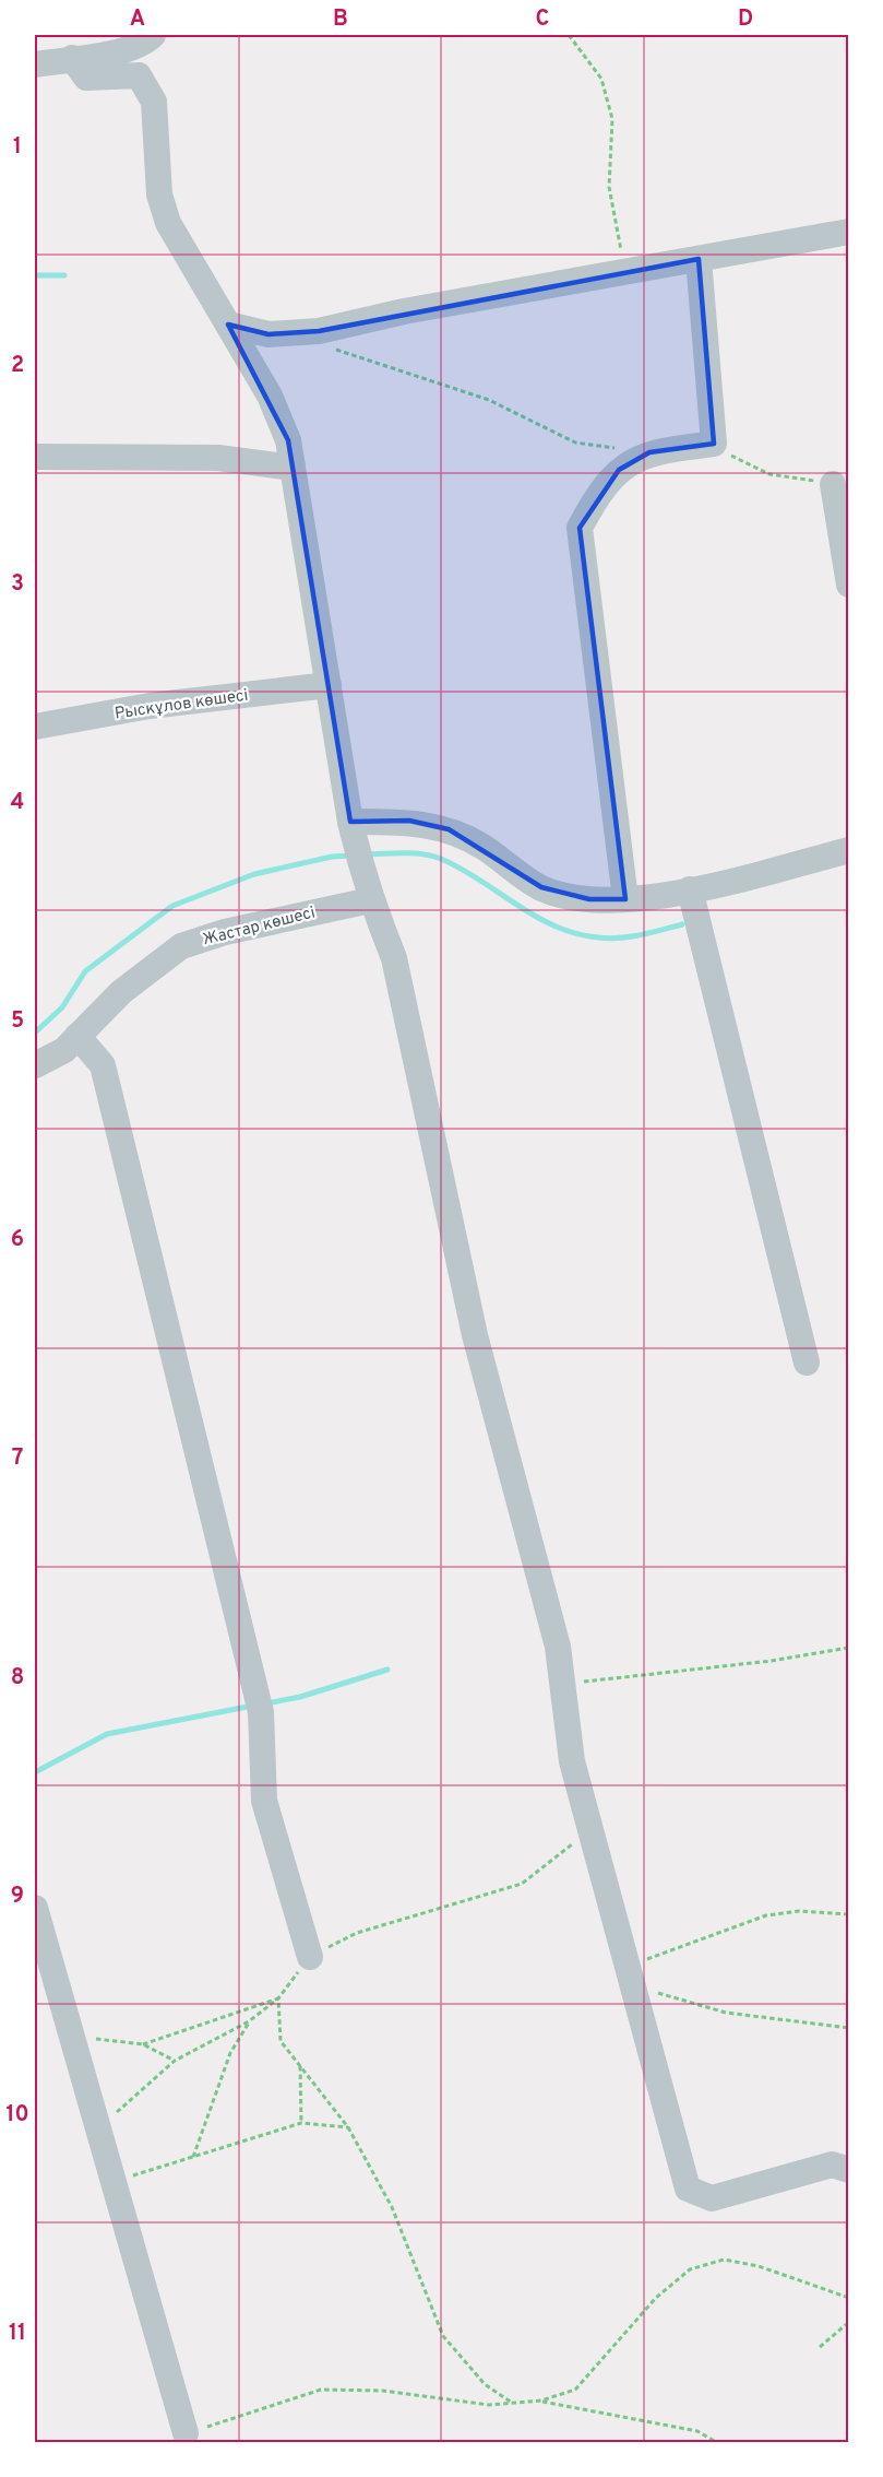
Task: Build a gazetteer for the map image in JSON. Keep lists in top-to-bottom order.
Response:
{
  "streets": {
    "street": ["Рыскұлов көшесі", "Жастар көшесі"]
  },
  "grid": {
    "columns": [
      "A",
      "B",
      "C",
      "D"
    ],
    "rows": [
      "1",
      "2",
      "3",
      "4",
      "5",
      "6",
      "7",
      "8",
      "9",
      "10",
      "11"
    ]
  }
}
